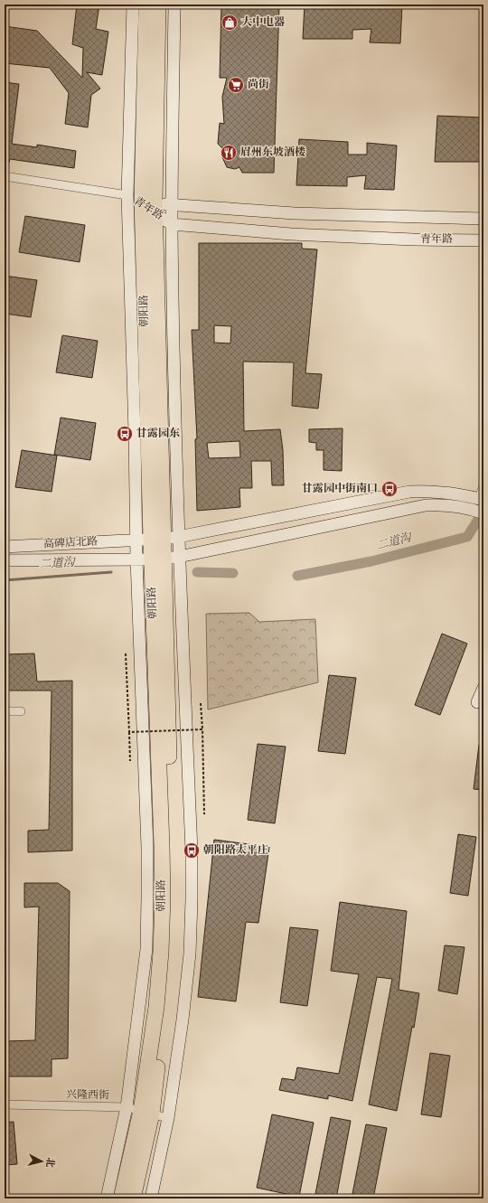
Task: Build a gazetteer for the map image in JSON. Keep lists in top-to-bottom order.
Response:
{
  "streets": {
    "highway": ["朝阳路"],
    "street": ["青年路", "高碑店北路", "兴隆西街"]
  },
  "crossings": [
    ["青年路", "朝阳路"],
    ["朝阳路", "高碑店北路"],
    ["朝阳路", "兴隆西街"]
  ],
  "water": ["二道沟"],
  "places": {
    "shop": ["大中电器"],
    "supermarket": ["尚街"],
    "restaurant": ["眉州东坡酒楼"],
    "bus stop": ["甘露园东", "甘露园中街南口", "朝阳路太平庄"]
  },
  "north": "right"
}
